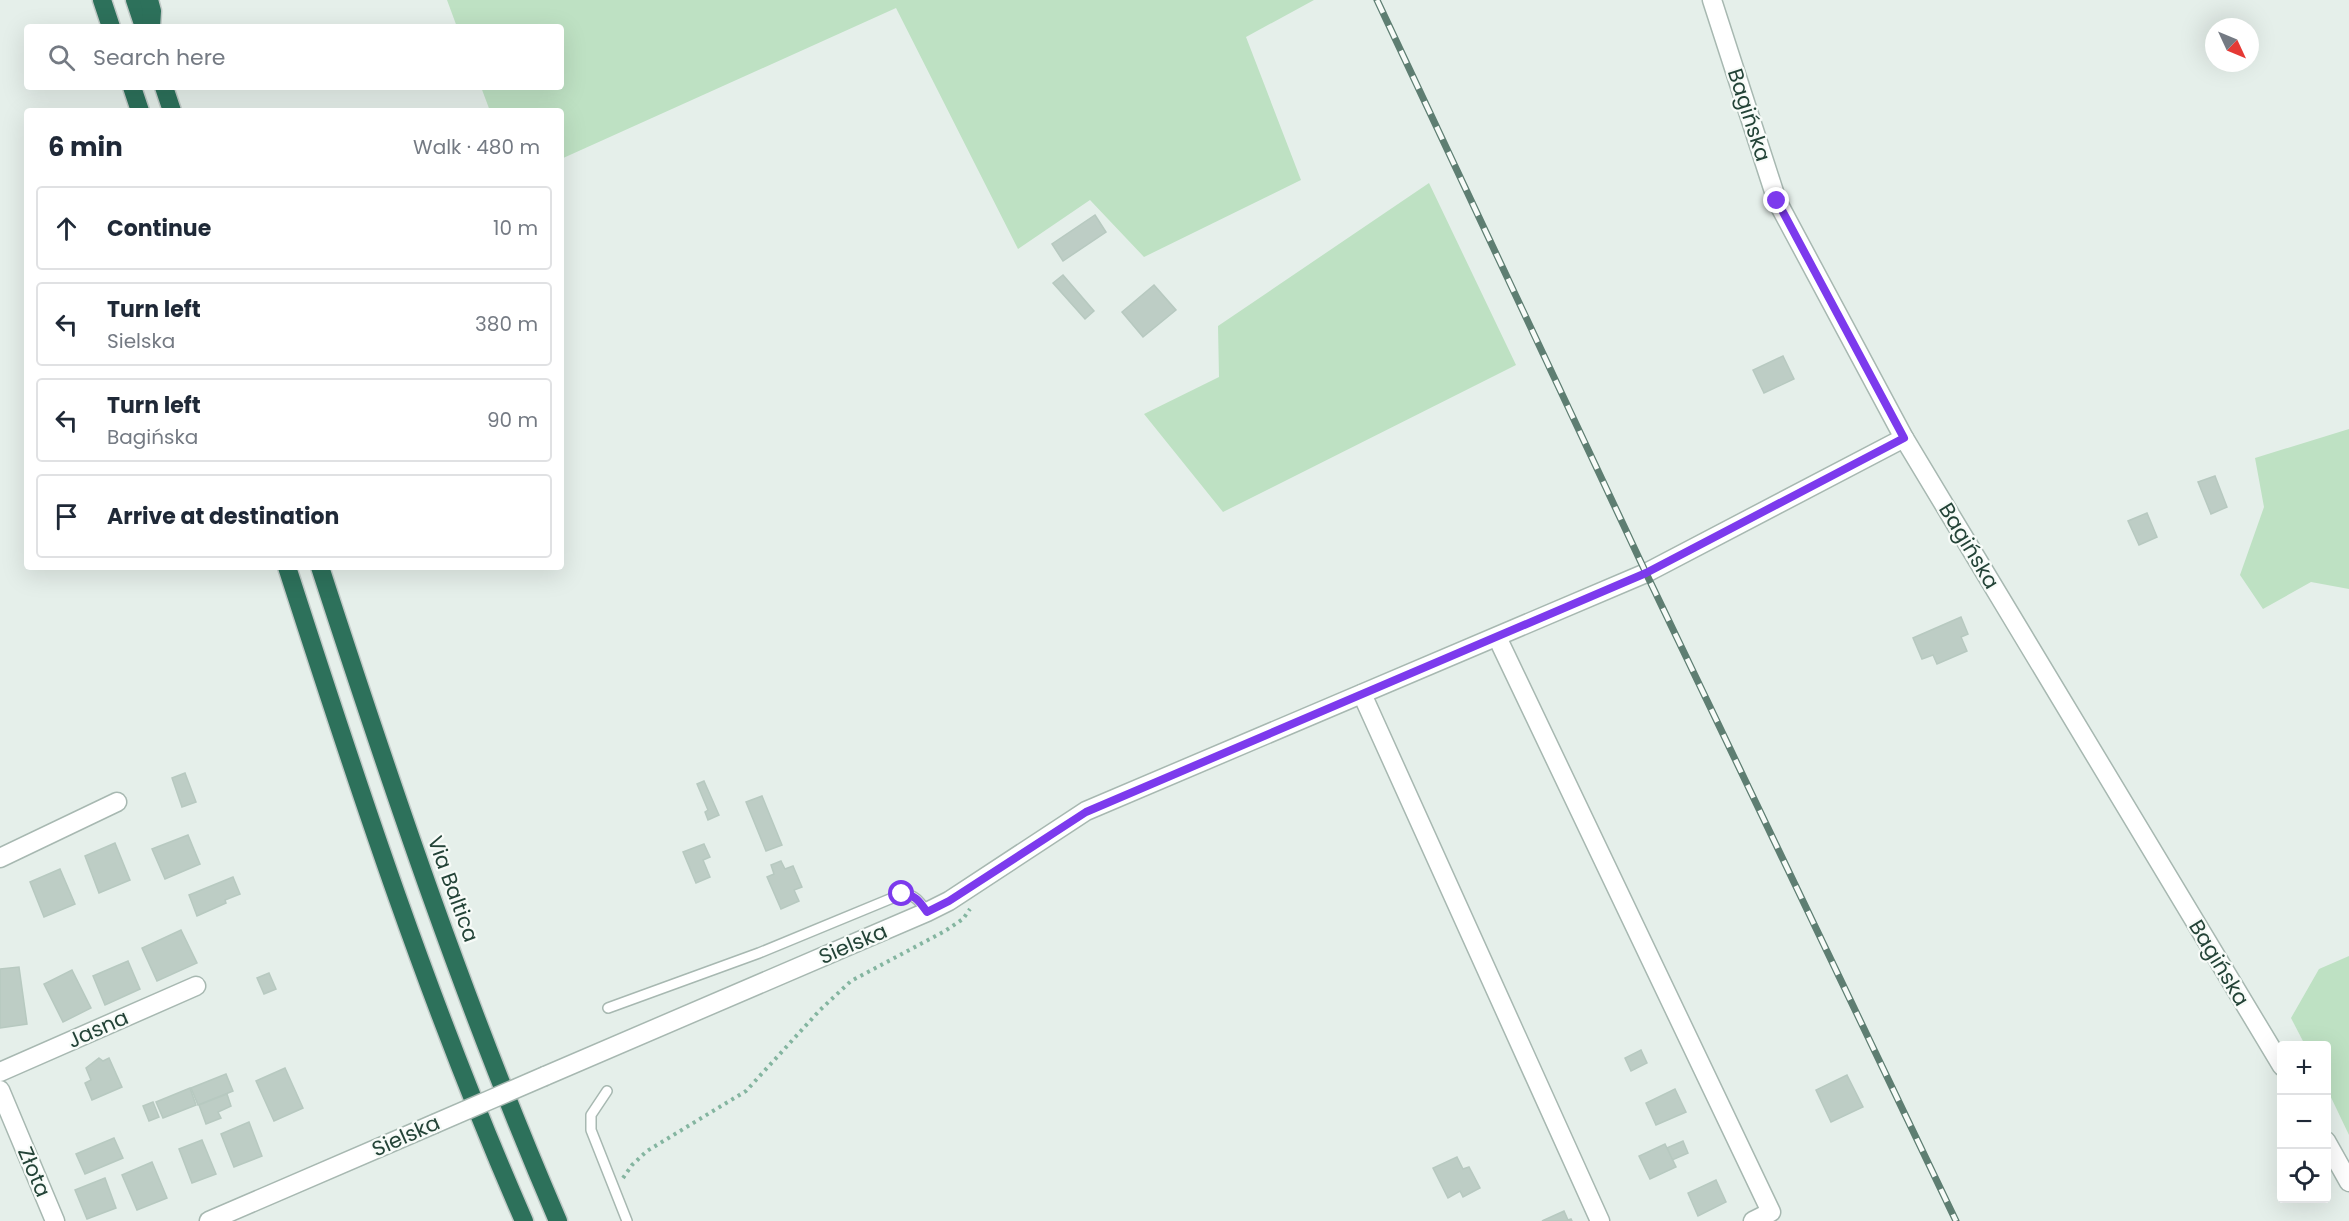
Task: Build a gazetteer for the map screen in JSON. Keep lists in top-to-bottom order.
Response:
{
  "streets": {
    "highway": ["Via Baltica"],
    "street": [
      "Bagińska",
      "Sielska",
      "Jasna",
      "Złota"
    ]
  },
  "crossings": [
    ["Bagińska", "Sielska"]
  ],
  "north": "bottom right",
  "page": {
    "search": "Search here",
    "heading": ["6 min", "Walk · 480 m"],
    "list": [
      ["Continue", "10 m"],
      ["Turn left", "Sielska", "380 m"],
      ["Turn left", "Bagińska", "90 m"],
      "Arrive at destination"
    ],
    "map_buttons": ["+", "−"]
  }
}
